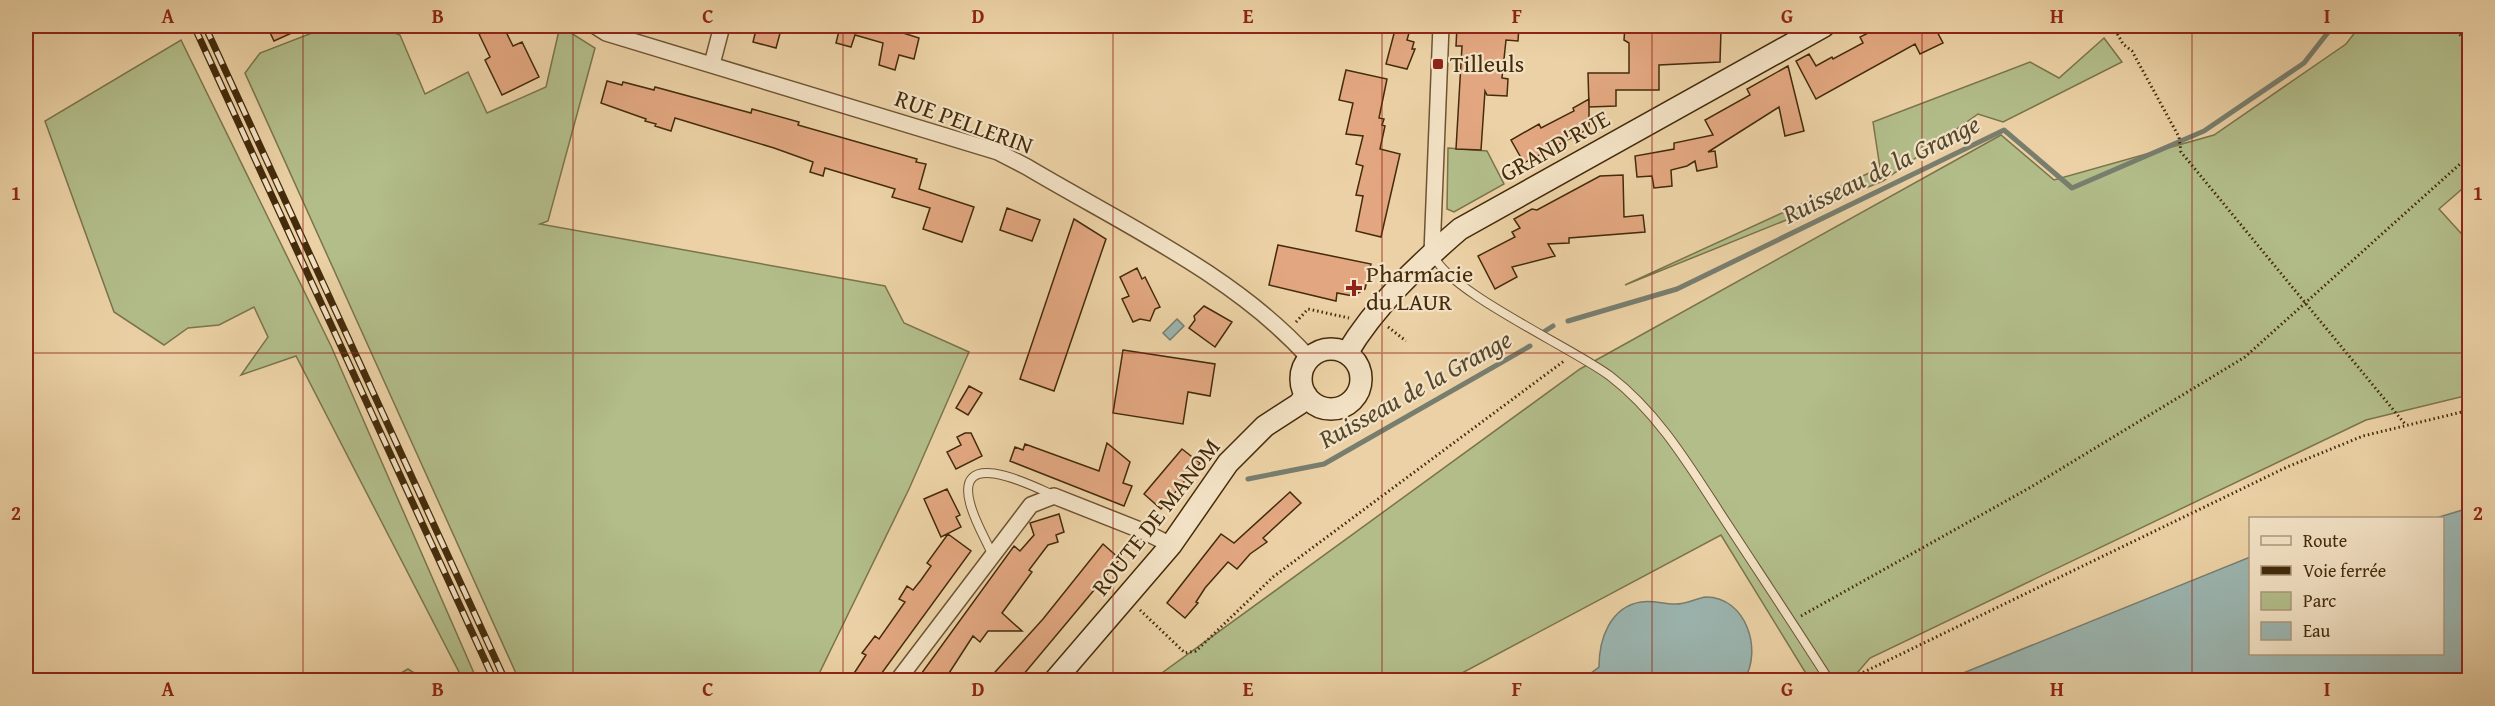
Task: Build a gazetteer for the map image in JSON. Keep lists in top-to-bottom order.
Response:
{
  "streets": {
    "street": ["RUE PELLERIN", "GRAND'RUE", "ROUTE DE MANOM"]
  },
  "crossings": [
    ["RUE PELLERIN", "GRAND'RUE"],
    ["RUE PELLERIN", "ROUTE DE MANOM"],
    ["GRAND'RUE", "ROUTE DE MANOM"]
  ],
  "water": ["Ruisseau de la Grange"],
  "places": {
    "transit": ["Tilleuls"],
    "health": ["Pharmacie du LAUR"]
  },
  "legend": [
    "Route",
    "Voie ferrée",
    "Parc",
    "Eau"
  ],
  "grid": {
    "columns": [
      "A",
      "B",
      "C",
      "D",
      "E",
      "F",
      "G",
      "H",
      "I"
    ],
    "rows": ["1", "2"]
  }
}
